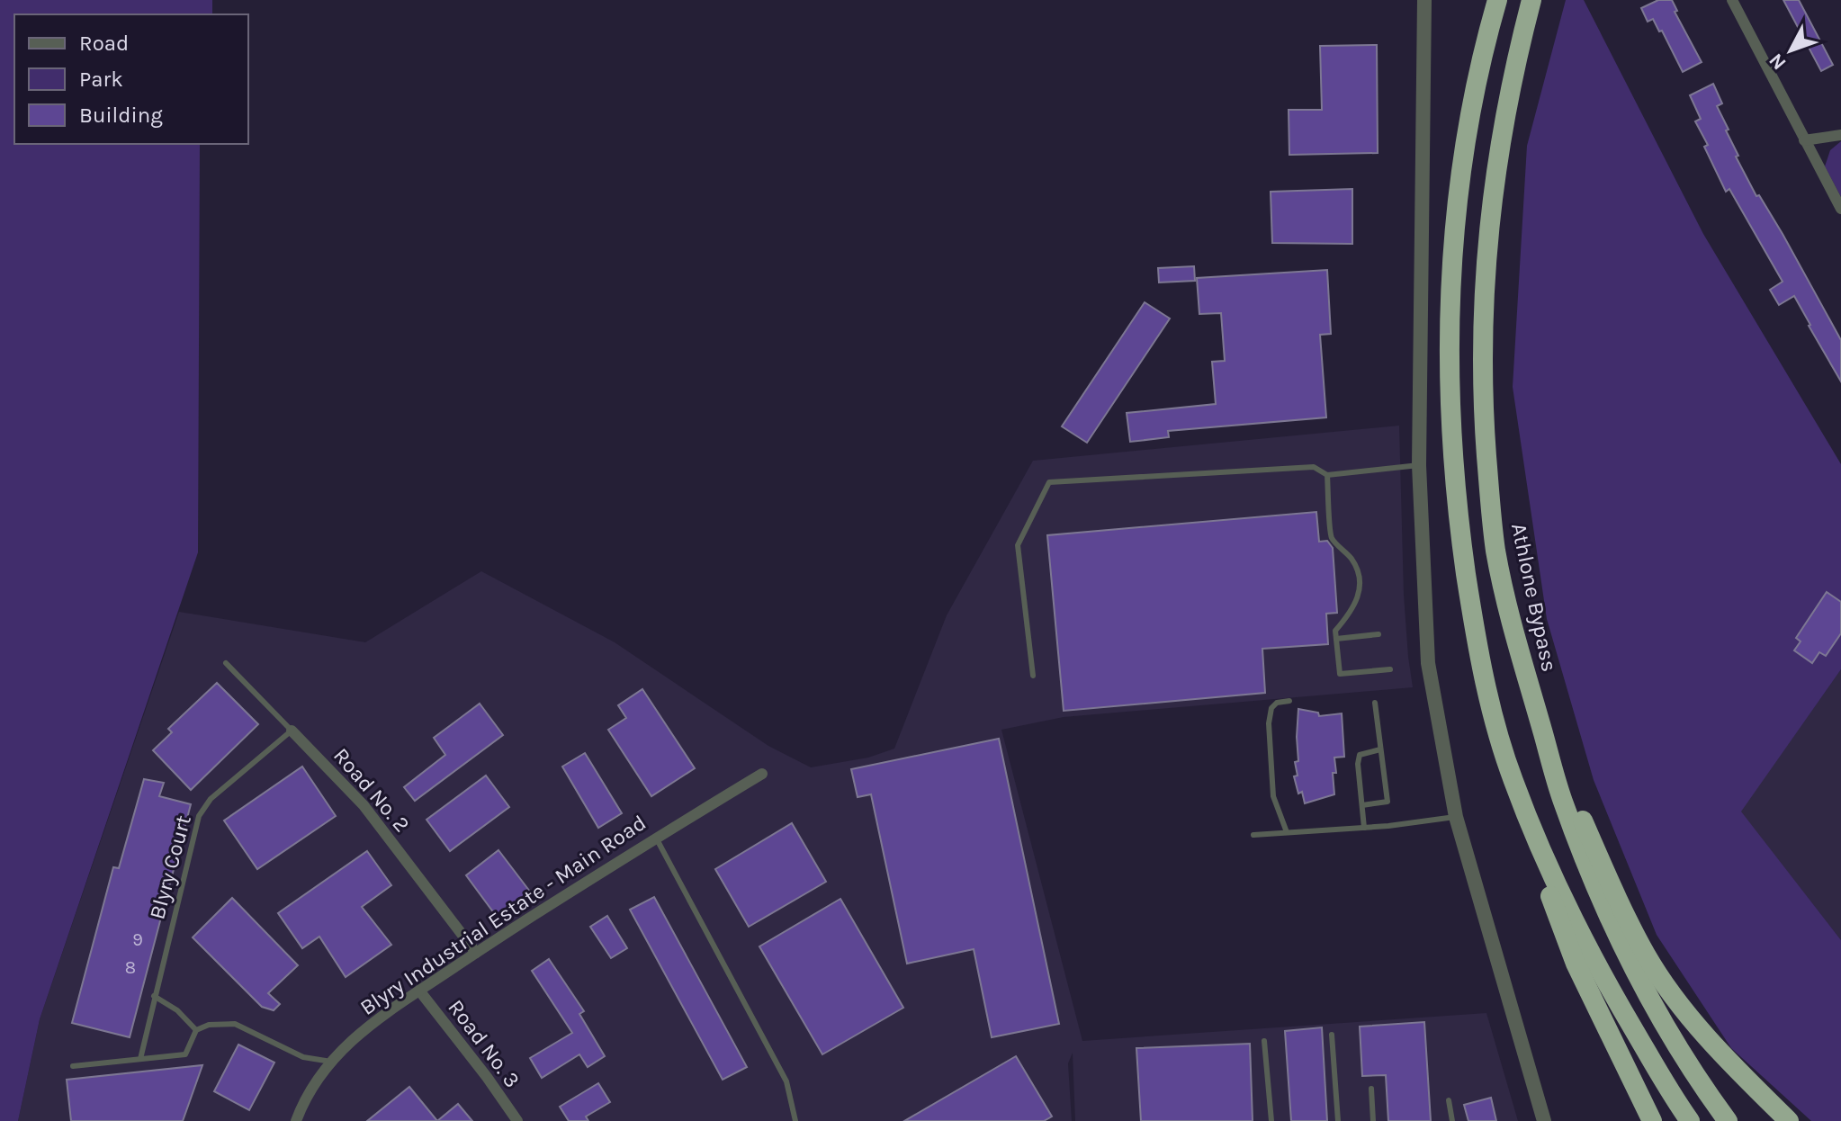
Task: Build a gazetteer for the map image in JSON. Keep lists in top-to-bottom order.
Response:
{
  "streets": {
    "highway": ["Athlone Bypass"],
    "street": ["Road No. 2", "Blyry Industrial Estate - Main Road", "Road No. 3"],
    "lane": ["Blyry Court"]
  },
  "crossings": [
    ["Road No. 2", "Blyry Court"],
    ["Road No. 2", "Blyry Industrial Estate - Main Road"],
    ["Blyry Industrial Estate - Main Road", "Road No. 3"]
  ],
  "house_numbers": ["9", "8"],
  "legend": ["Road", "Park", "Building"],
  "north": "bottom left"
}
